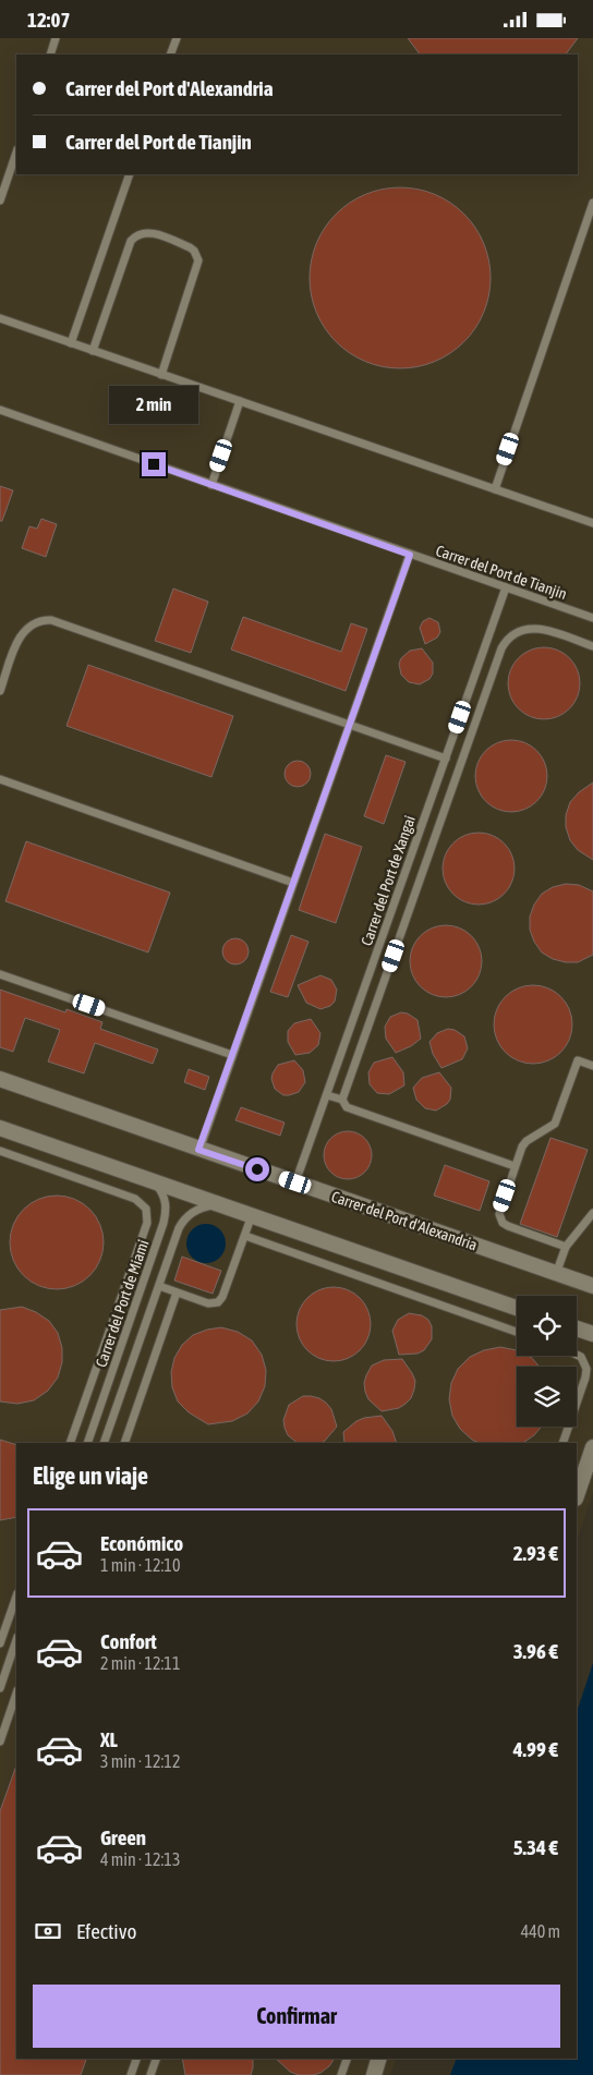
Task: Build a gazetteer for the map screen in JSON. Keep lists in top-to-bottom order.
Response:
{
  "streets": {
    "street": ["Carrer del Port d'Alexandria"],
    "lane": ["Carrer del Port de Tianjin", "Carrer del Port de Xangai", "Carrer del Port de Miami"]
  },
  "crossings": [
    ["Carrer del Port de Tianjin", "Carrer del Port de Xangai"],
    ["Carrer del Port de Xangai", "Carrer del Port d'Alexandria"]
  ],
  "page": {
    "status": "12:07",
    "banner": ["Carrer del Port d'Alexandria", "Carrer del Port de Tianjin"],
    "bubble": "2 min",
    "heading": "Elige un viaje",
    "list": [
      {
        "name": "Económico",
        "note": "1 min · 12:10",
        "value": "2.93 €"
      },
      {
        "name": "Confort",
        "note": "2 min · 12:11",
        "value": "3.96 €"
      },
      {
        "name": "XL",
        "note": "3 min · 12:12",
        "value": "4.99 €"
      },
      {
        "name": "Green",
        "note": "4 min · 12:13",
        "value": "5.34 €"
      }
    ],
    "pay": ["Efectivo", "440 m"],
    "buttons": "Confirmar"
  }
}
